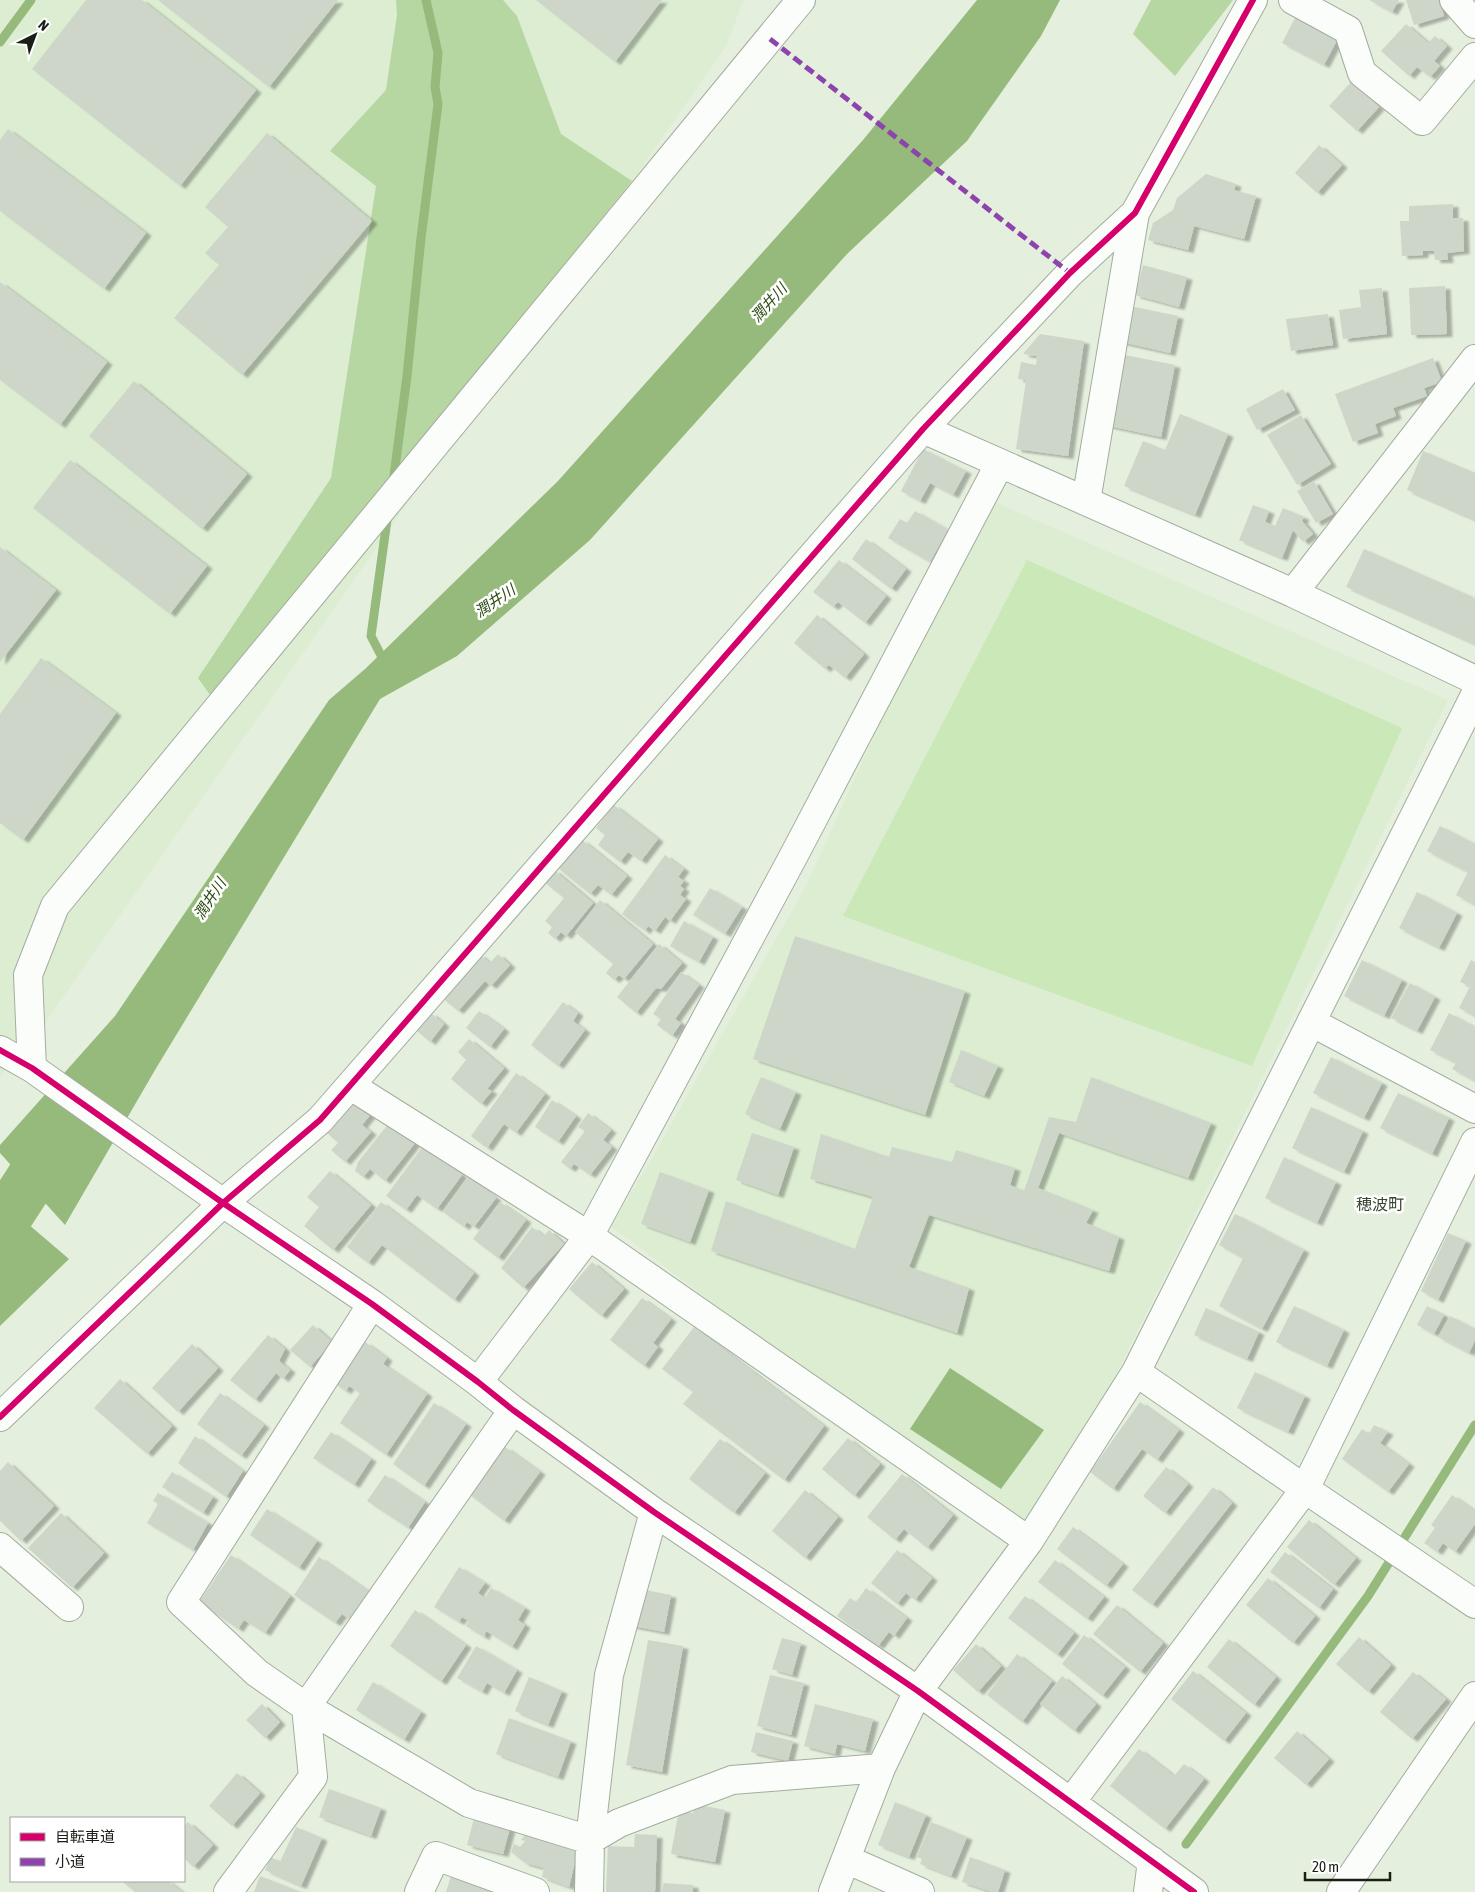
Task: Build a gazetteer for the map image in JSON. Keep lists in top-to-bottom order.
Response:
{
  "districts": ["穂波町"],
  "water": ["潤井川"],
  "legend": ["自転車道", "小道"],
  "scale_bar": "20 m",
  "north": "top right"
}
